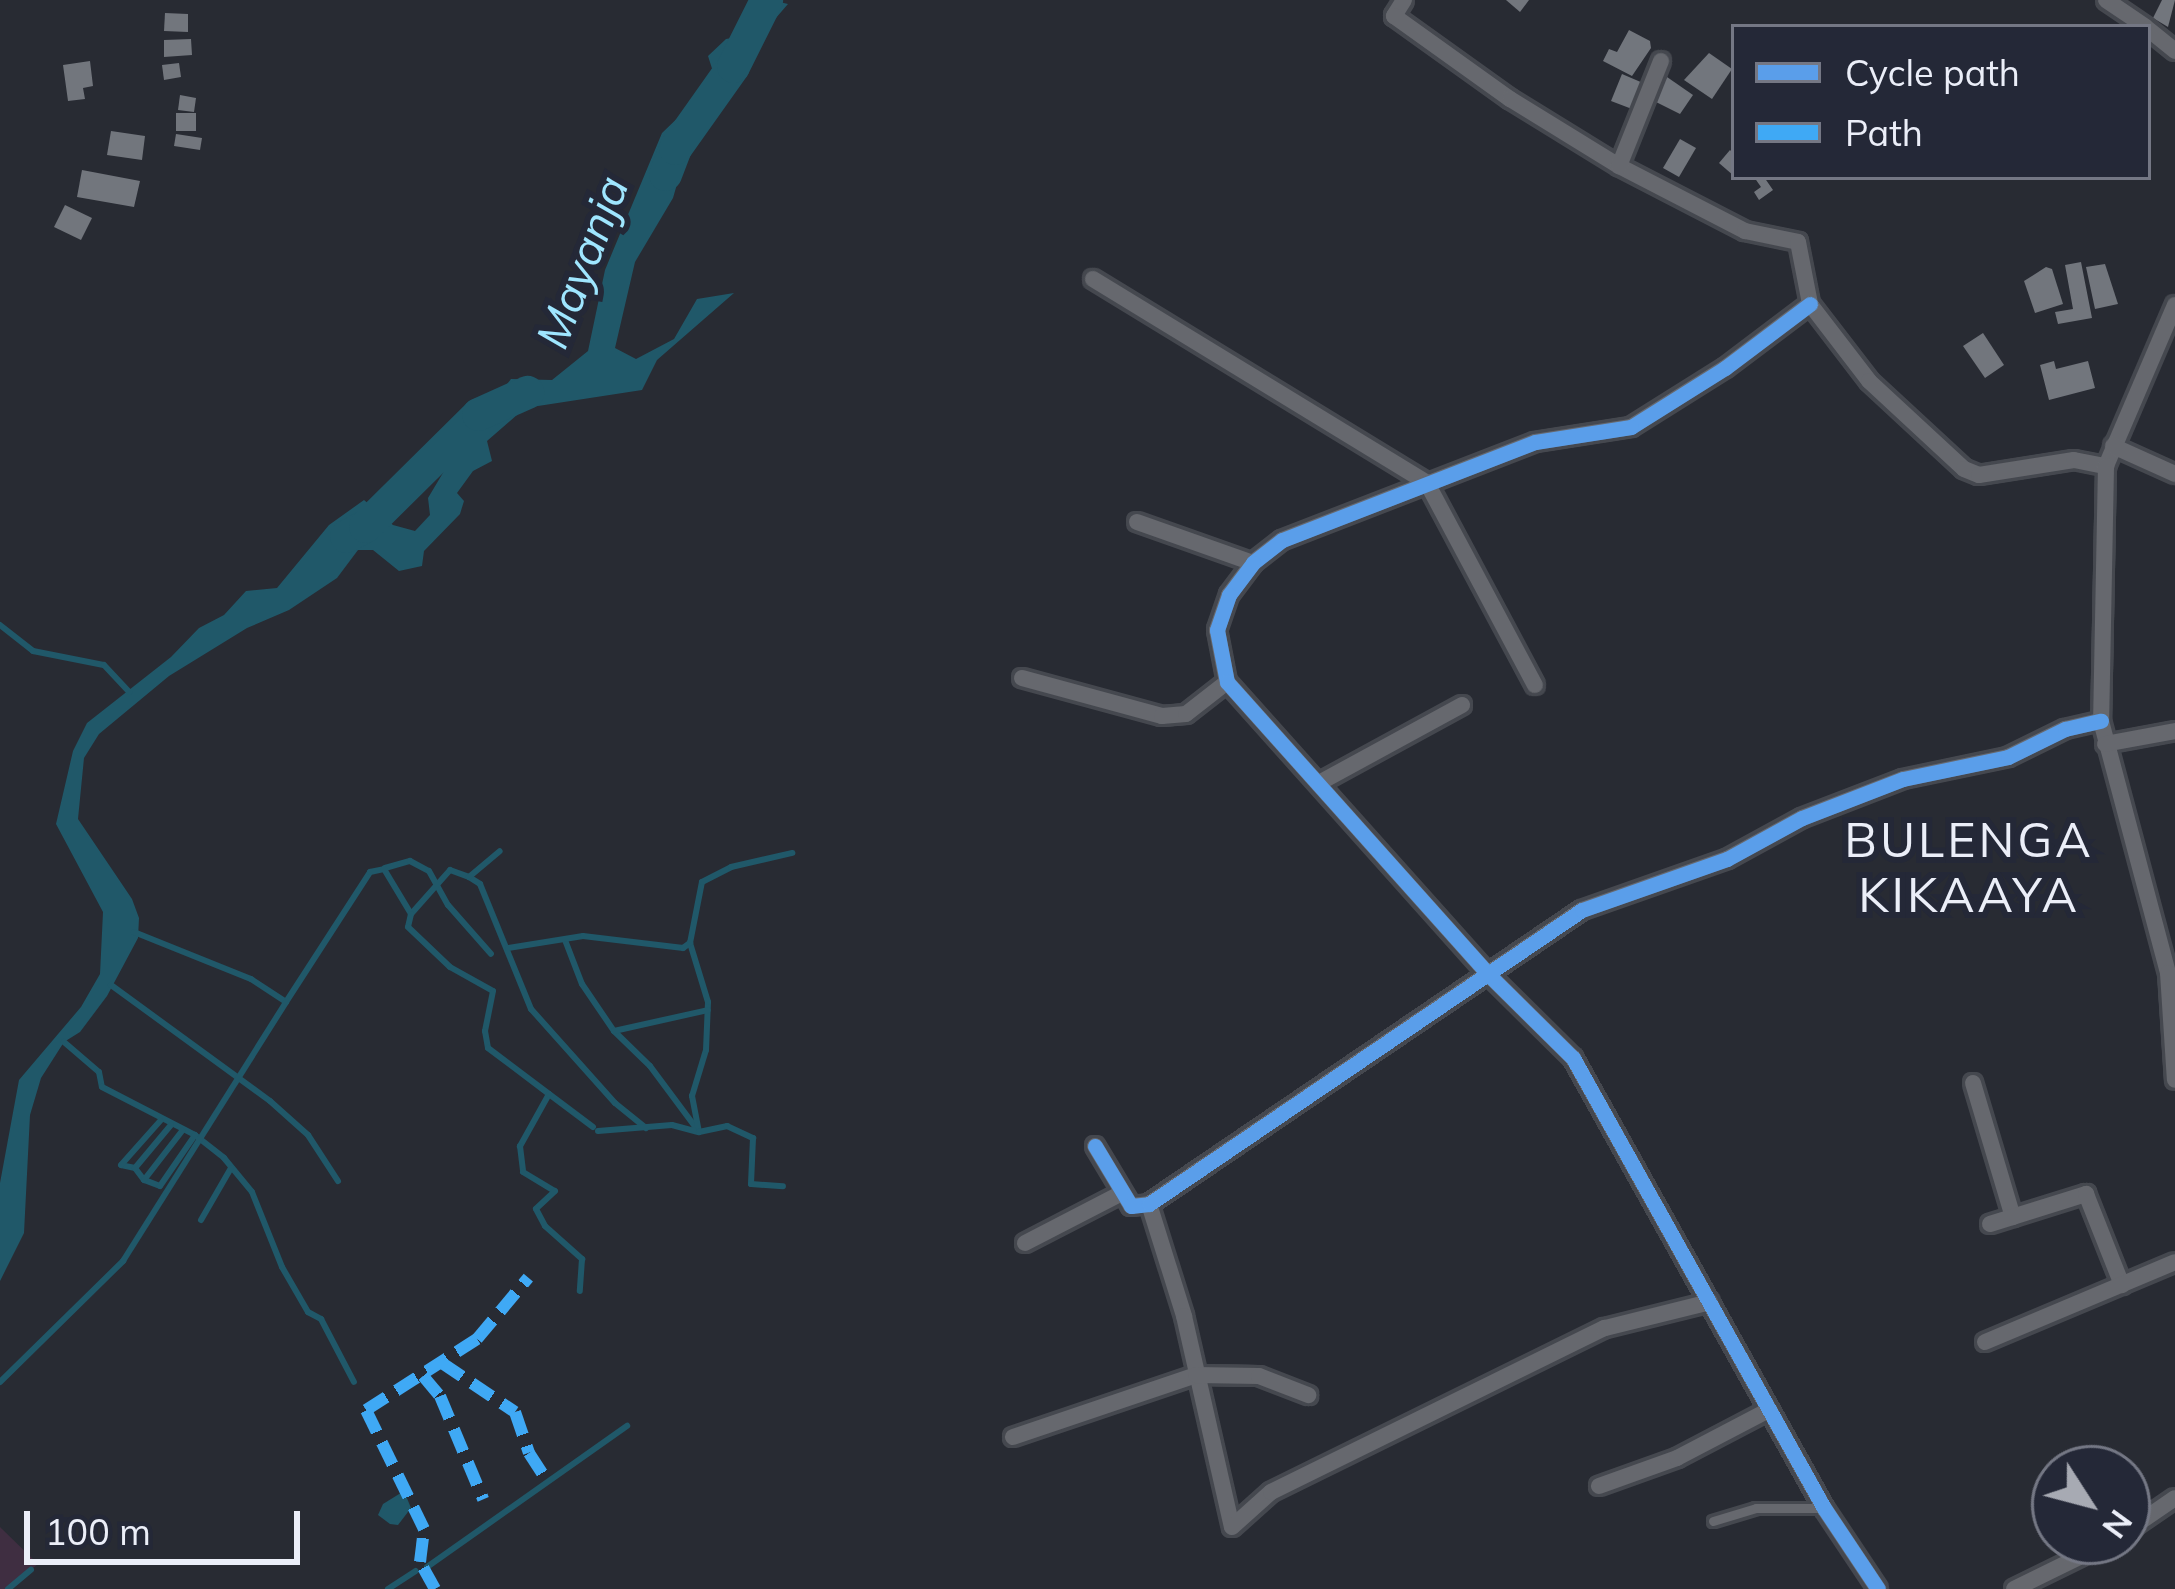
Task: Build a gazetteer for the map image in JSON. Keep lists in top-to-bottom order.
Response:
{
  "districts": ["BULENGA KIKAAYA"],
  "water": ["Mayanja"],
  "legend": ["Cycle path", "Path"],
  "scale_bar": "100 m",
  "north": "bottom right"
}
